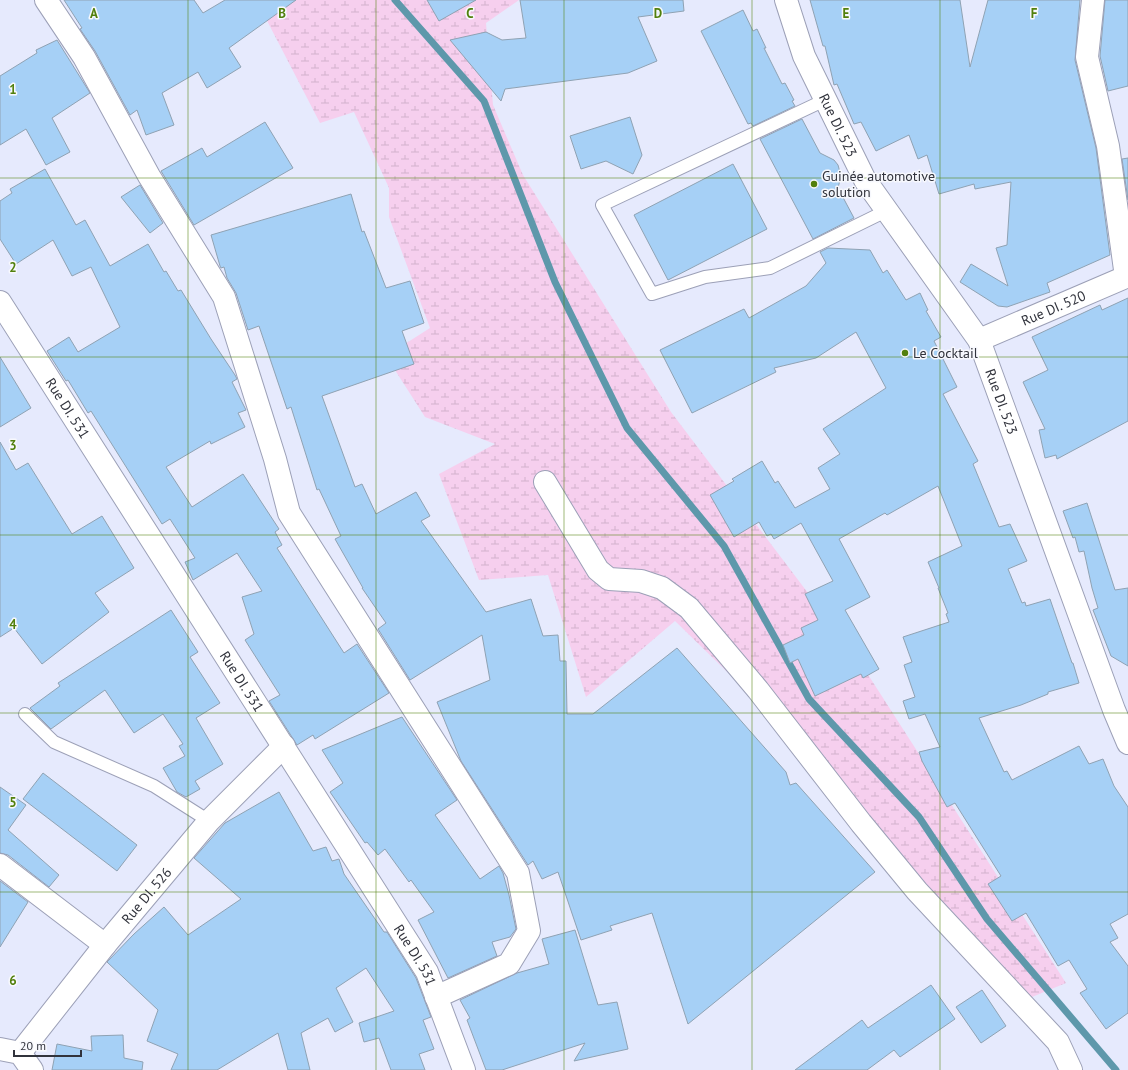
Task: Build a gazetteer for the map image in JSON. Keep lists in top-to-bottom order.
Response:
{
  "streets": {
    "street": [
      "Rue DI. 523",
      "Rue DI. 520",
      "Rue DI. 531",
      "Rue DI. 526"
    ]
  },
  "crossings": [
    ["Rue DI. 523", "Rue DI. 520"],
    ["Rue DI. 531", "Rue DI. 526"]
  ],
  "places": ["Guinée automotive solution", "Le Cocktail"],
  "scale_bar": "20 m",
  "grid": {
    "columns": [
      "A",
      "B",
      "C",
      "D",
      "E",
      "F"
    ],
    "rows": [
      "1",
      "2",
      "3",
      "4",
      "5",
      "6"
    ]
  }
}
